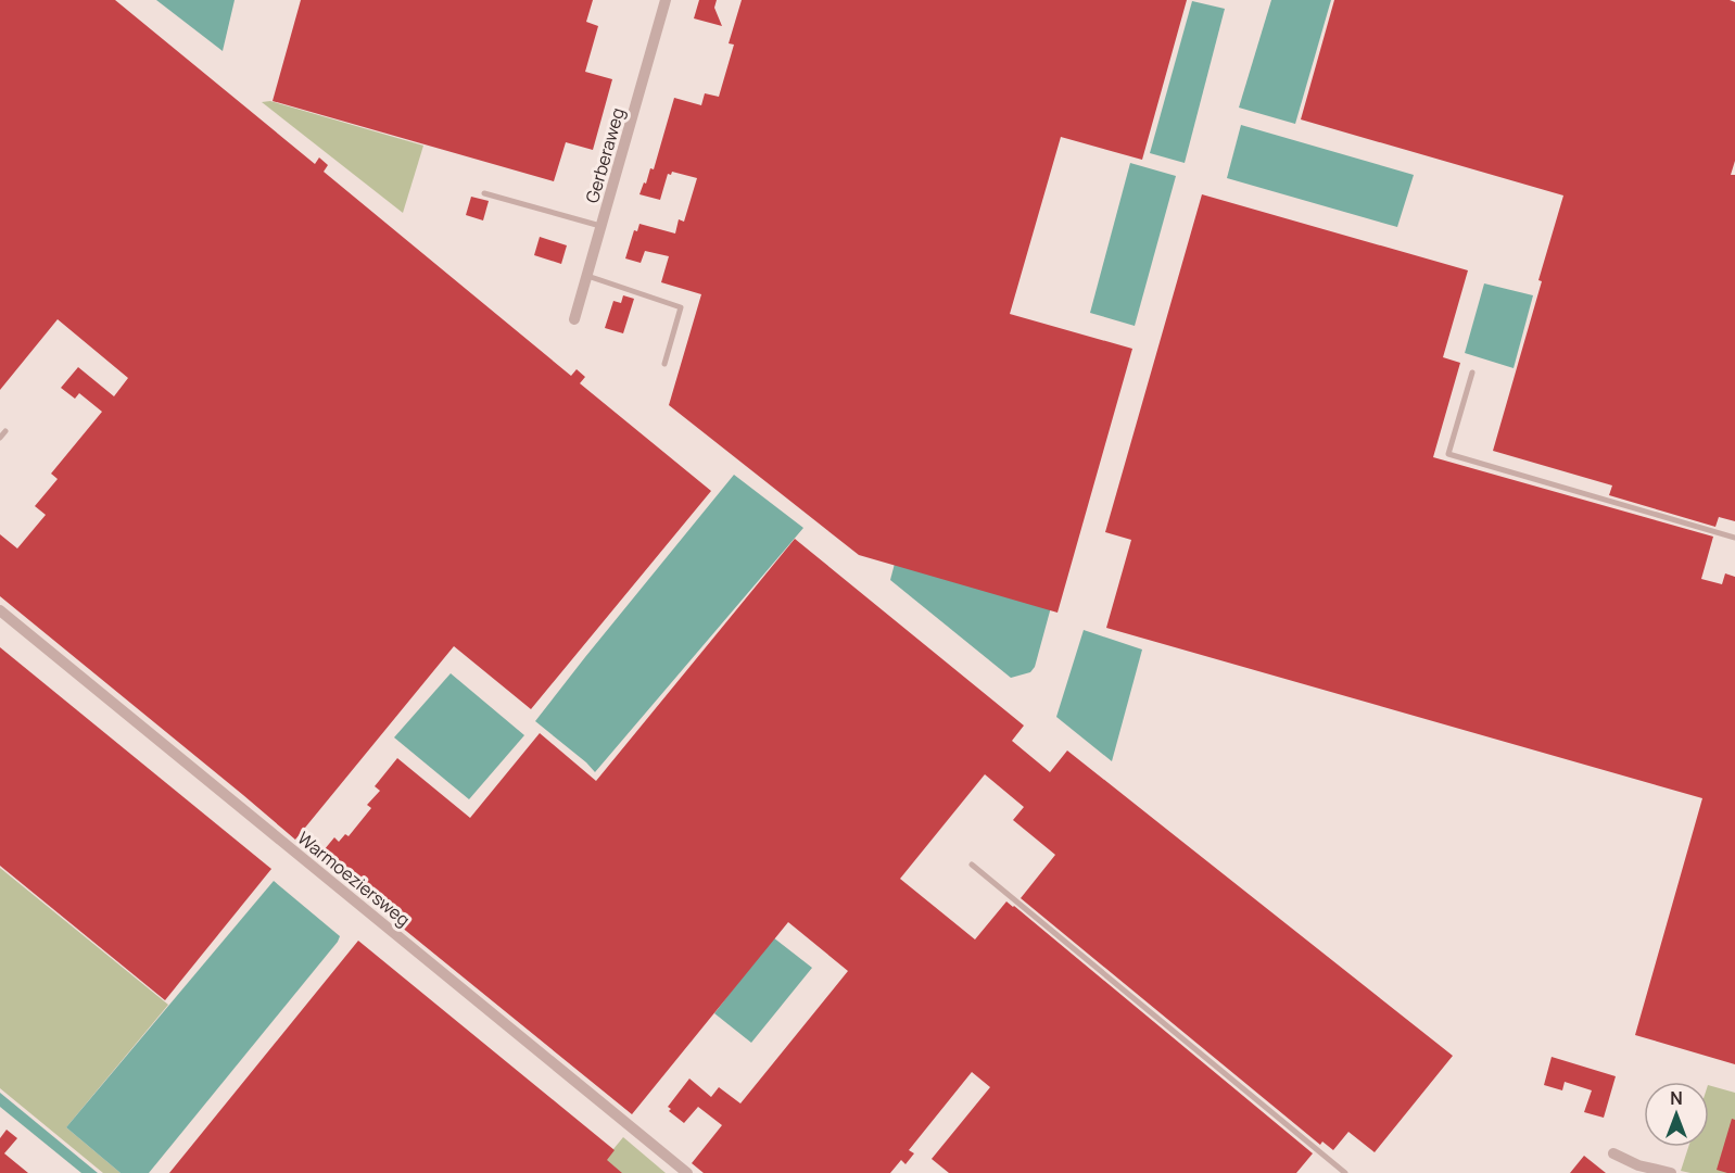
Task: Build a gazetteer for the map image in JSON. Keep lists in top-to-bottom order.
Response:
{
  "streets": {
    "street": ["Gerberaweg", "Warmoeziersweg"]
  },
  "north": "top"
}
